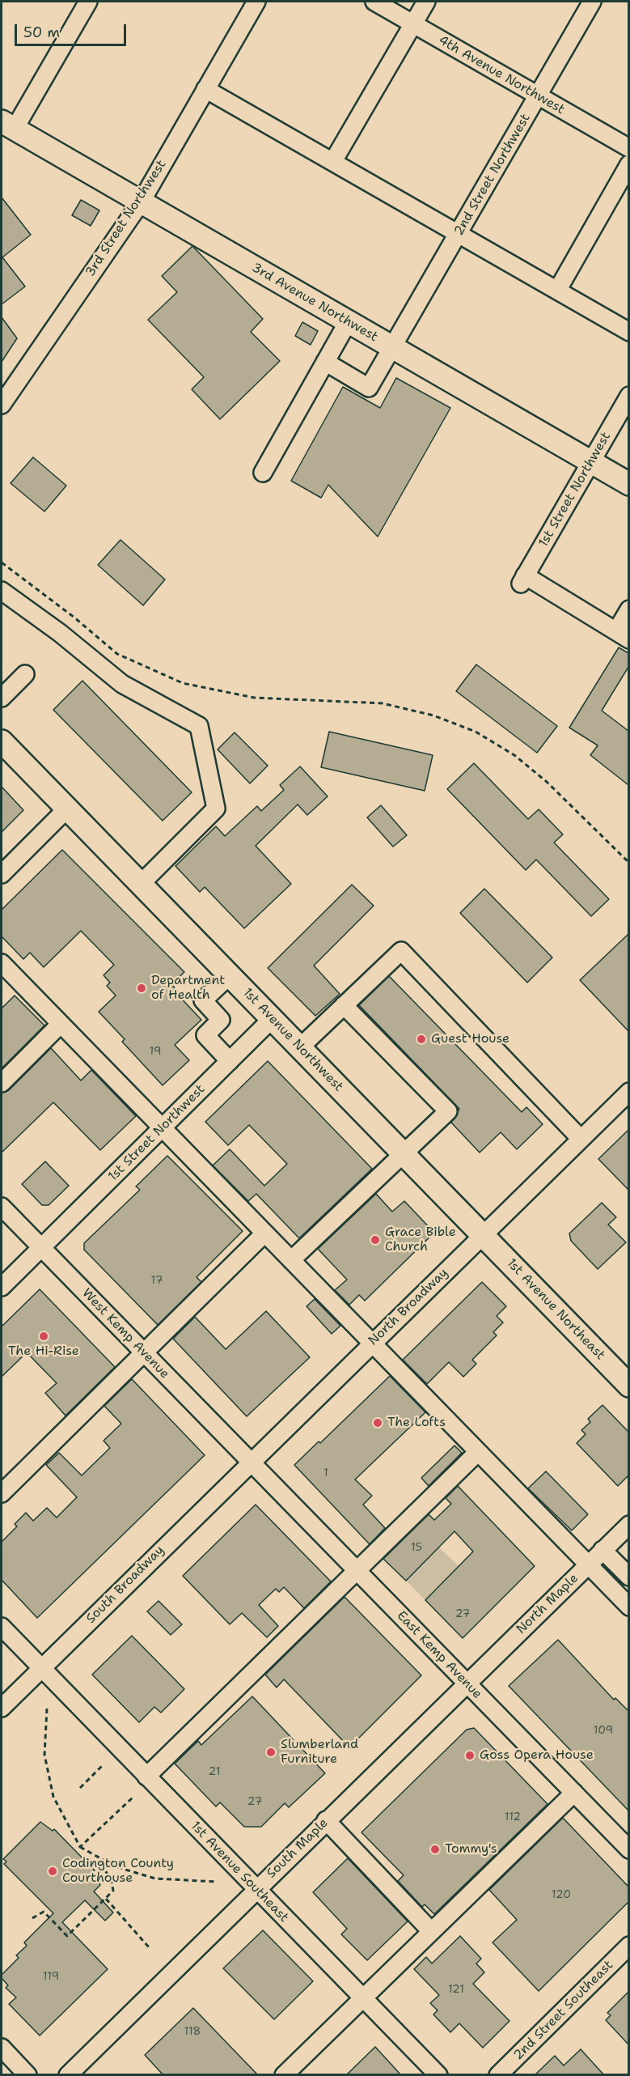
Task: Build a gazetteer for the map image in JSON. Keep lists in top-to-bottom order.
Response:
{
  "streets": {
    "main road": ["3rd Avenue Northwest", "1st Avenue Northwest", "1st Avenue Northeast"],
    "street": [
      "4th Avenue Northwest",
      "2nd Street Northwest",
      "3rd Street Northwest",
      "1st Street Northwest",
      "North Broadway",
      "West Kemp Avenue",
      "South Broadway",
      "North Maple",
      "East Kemp Avenue",
      "South Maple",
      "1st Avenue Southeast",
      "2nd Street Southeast"
    ]
  },
  "crossings": [
    ["4th Avenue Northwest", "2nd Street Northwest"],
    ["2nd Street Northwest", "3rd Avenue Northwest"],
    ["3rd Street Northwest", "3rd Avenue Northwest"],
    ["3rd Avenue Northwest", "1st Street Northwest"],
    ["1st Street Northwest", "1st Avenue Northwest"],
    ["1st Street Northwest", "West Kemp Avenue"],
    ["1st Avenue Northwest", "North Broadway"],
    ["1st Avenue Northwest", "1st Avenue Northeast"],
    ["North Broadway", "1st Avenue Northeast"],
    ["North Broadway", "West Kemp Avenue"],
    ["North Broadway", "South Broadway"],
    ["North Broadway", "East Kemp Avenue"],
    ["West Kemp Avenue", "South Broadway"],
    ["West Kemp Avenue", "East Kemp Avenue"],
    ["South Broadway", "East Kemp Avenue"],
    ["South Broadway", "1st Avenue Southeast"],
    ["North Maple", "East Kemp Avenue"],
    ["North Maple", "South Maple"],
    ["East Kemp Avenue", "South Maple"],
    ["South Maple", "1st Avenue Southeast"]
  ],
  "places": [
    "Department of Health",
    "Guest House",
    "Grace Bible Church",
    "The Hi-Rise",
    "The Lofts",
    "Slumberland Furniture",
    "Goss Opera House",
    "Tommy's",
    "Codington County Courthouse"
  ],
  "house_numbers": [
    "19",
    "17",
    "1",
    "15",
    "27",
    "109",
    "21",
    "27",
    "112",
    "120",
    "119",
    "121",
    "118"
  ],
  "scale_bar": "50 m"
}
